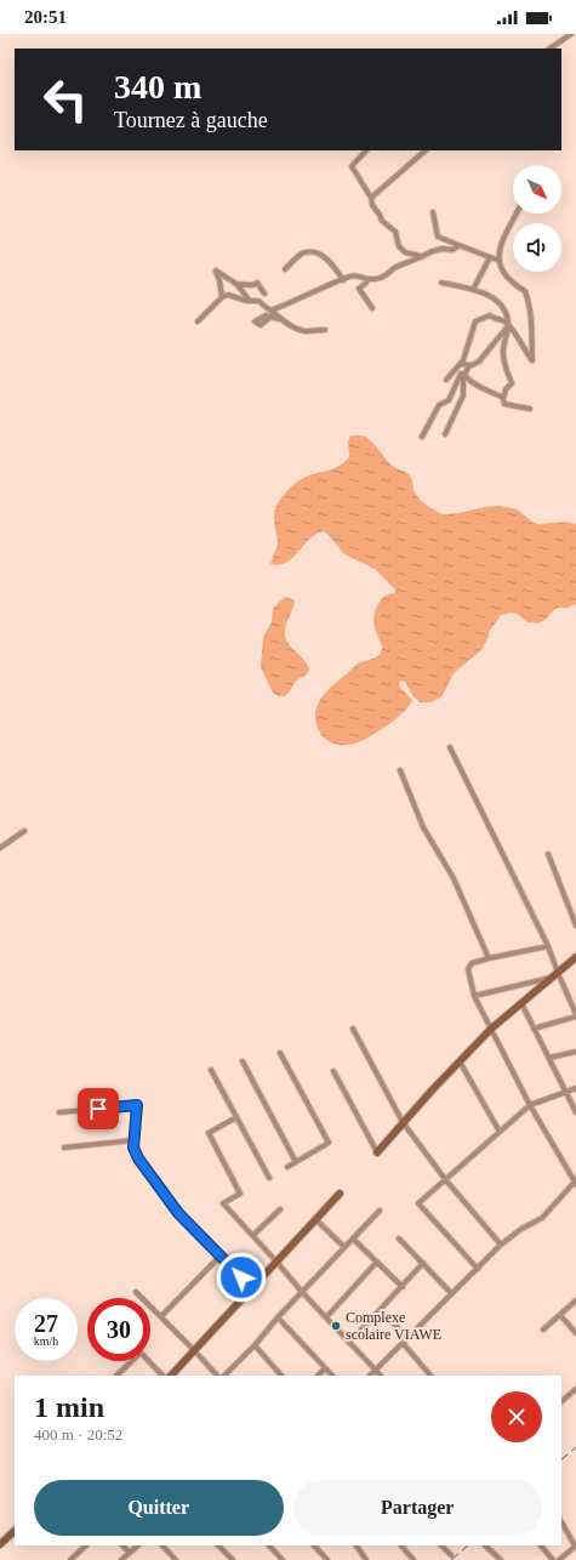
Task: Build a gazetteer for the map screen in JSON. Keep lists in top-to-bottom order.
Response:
{
  "places": ["Complexe scolaire VIAWE"],
  "north": "bottom right",
  "page": {
    "status": "20:51",
    "turn": ["340 m", "Tournez à gauche"],
    "speed": "27 km/h",
    "limit": "30",
    "heading": ["1 min", "400 m · 20:52"],
    "buttons": ["Quitter", "Partager"]
  }
}
